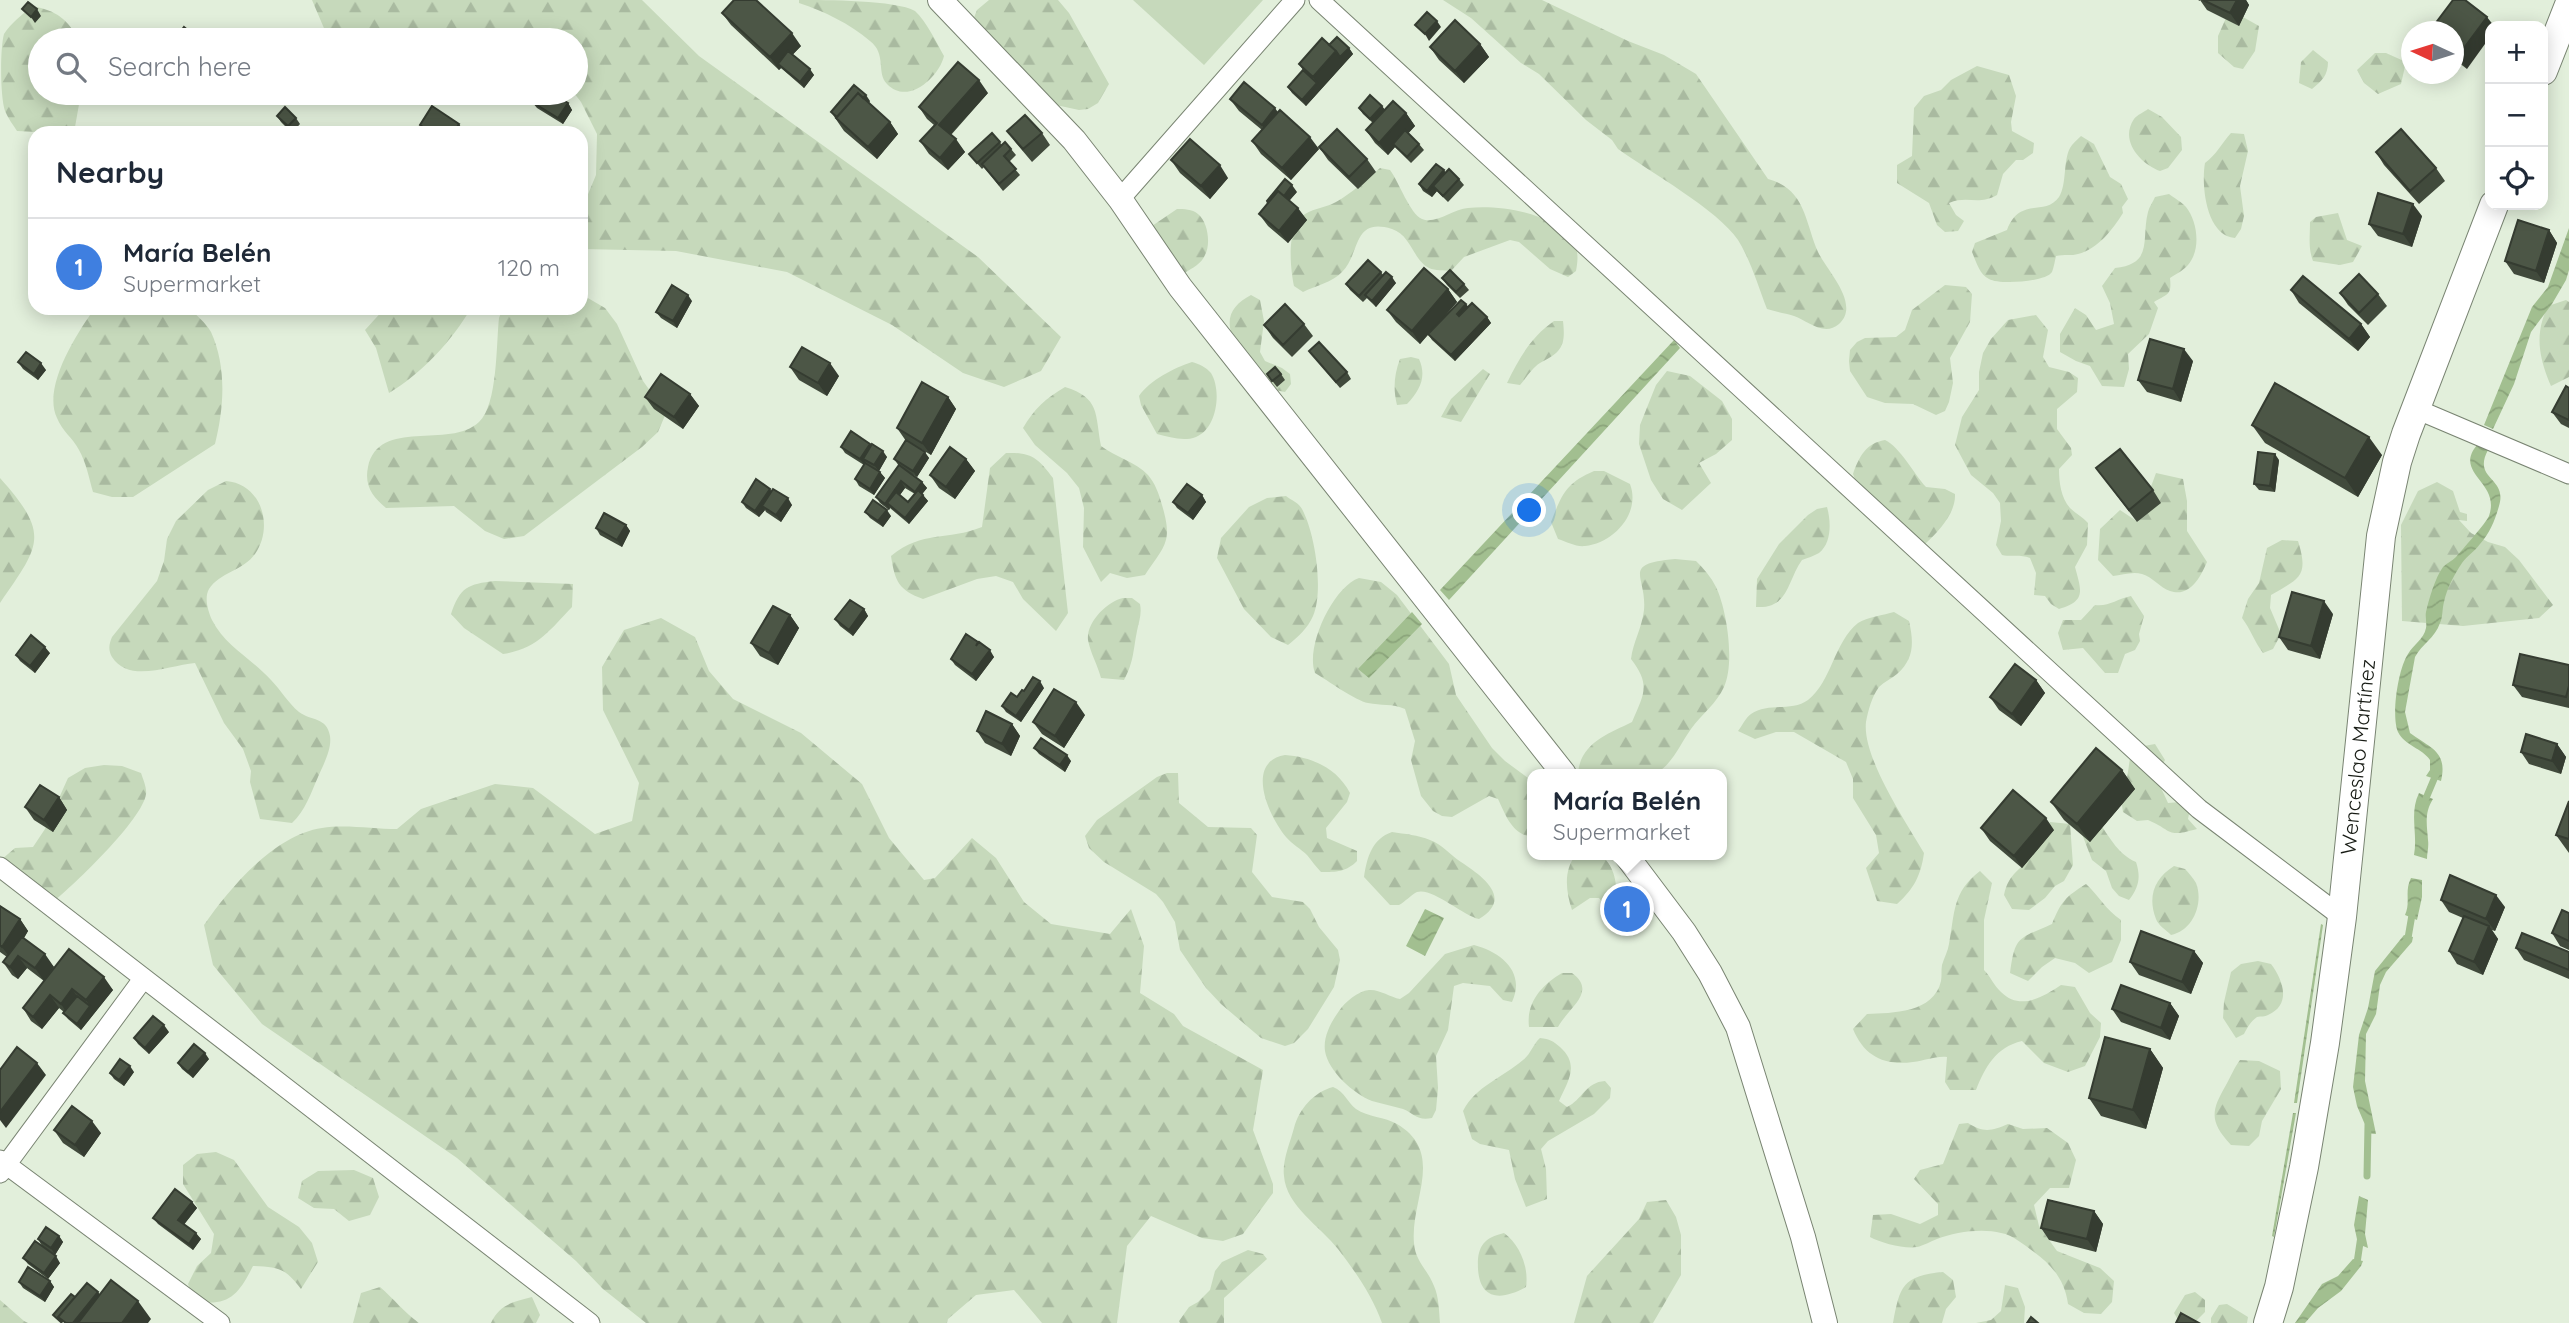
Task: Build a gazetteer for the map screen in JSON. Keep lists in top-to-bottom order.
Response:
{
  "streets": {
    "main road": ["Wenceslao Martínez"]
  },
  "north": "left",
  "page": {
    "map_buttons": ["+", "−"],
    "search": "Search here",
    "heading": "Nearby",
    "list": [
      {
        "mark": "1",
        "name": "María Belén",
        "note": "Supermarket",
        "value": "120 m"
      }
    ],
    "popup": ["María Belén", "Supermarket"],
    "pins": "1"
  }
}
